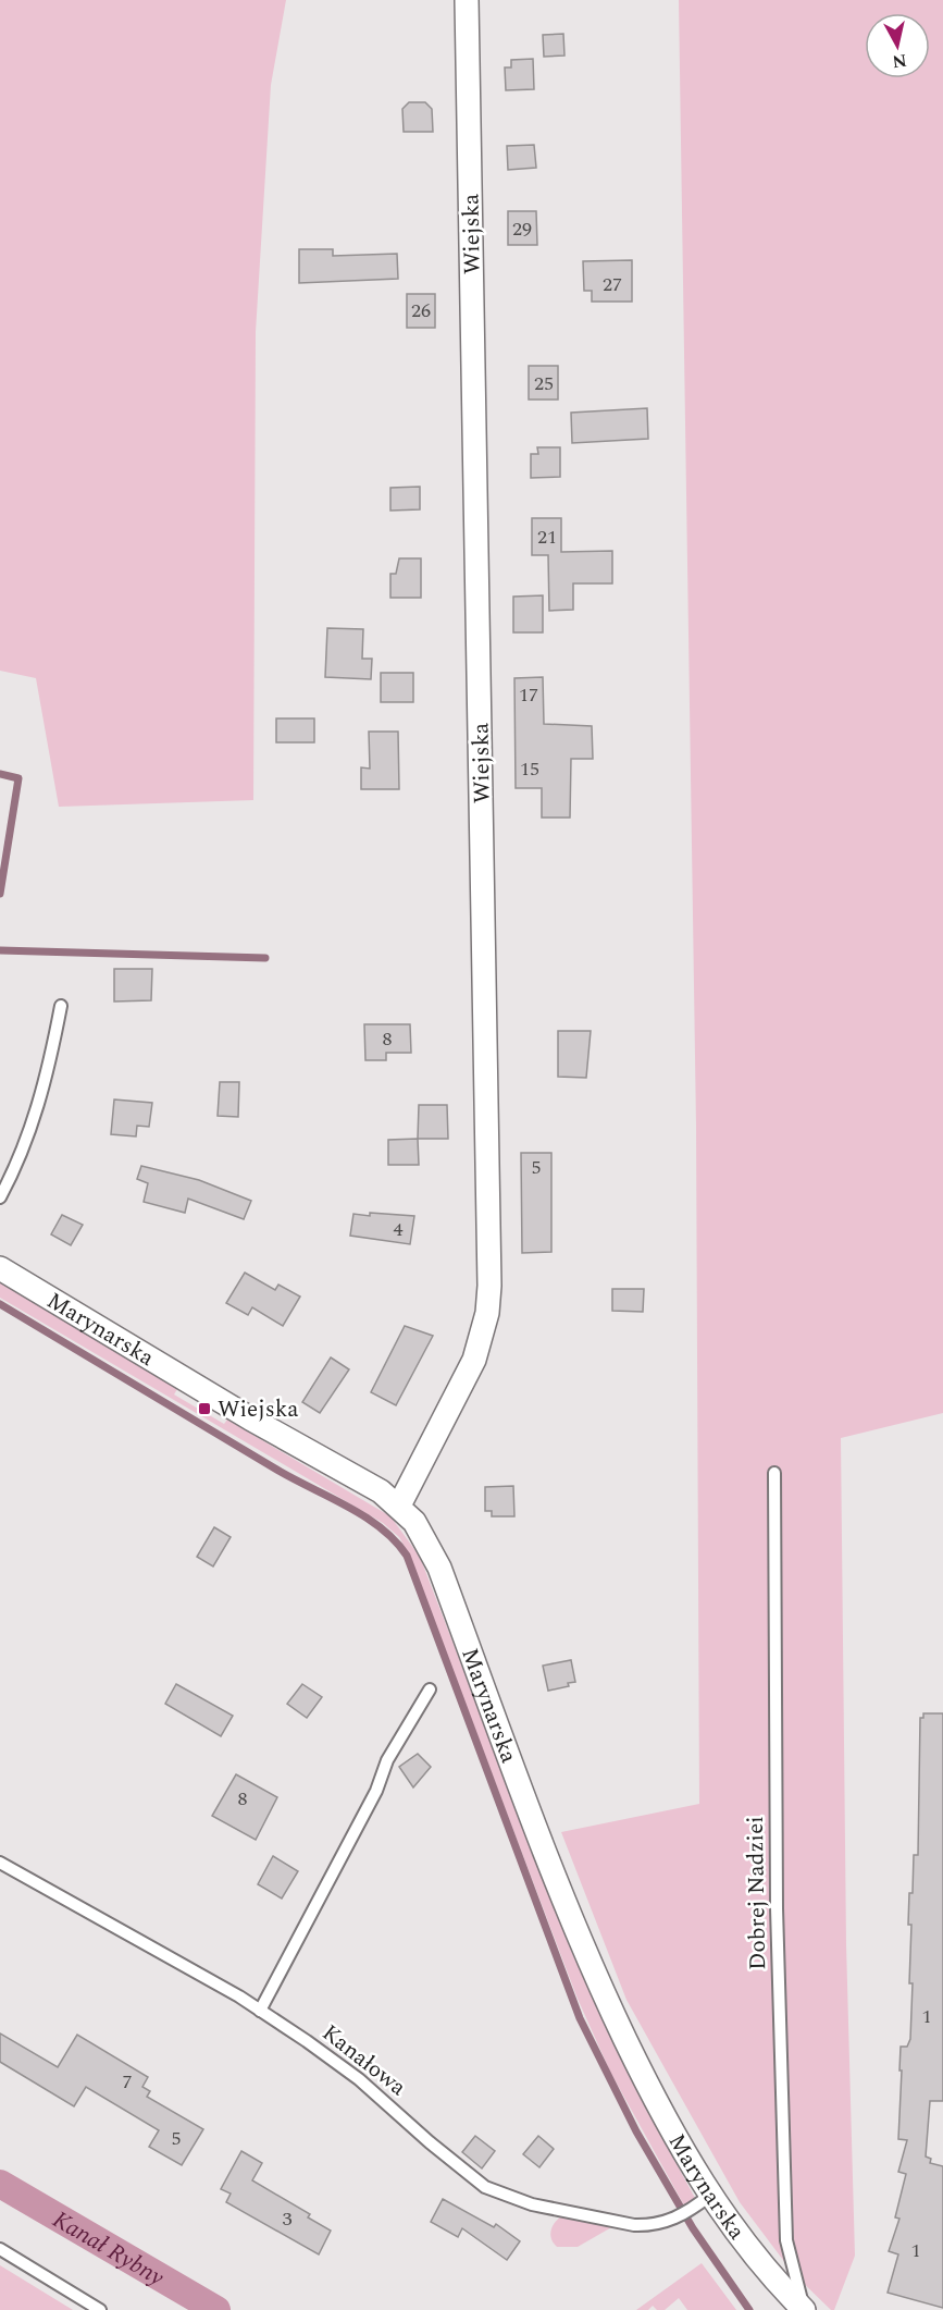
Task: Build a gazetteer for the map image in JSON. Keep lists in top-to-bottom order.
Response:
{
  "streets": {
    "street": ["Wiejska", "Marynarska"],
    "lane": ["Dobrej Nadziei", "Kanałowa"]
  },
  "crossings": [
    ["Wiejska", "Marynarska"],
    ["Marynarska", "Dobrej Nadziei"],
    ["Marynarska", "Kanałowa"]
  ],
  "water": ["Kanał Rybny"],
  "places": {
    "transit": ["Wiejska"]
  },
  "house_numbers": [
    "29",
    "27",
    "26",
    "25",
    "21",
    "17",
    "15",
    "8",
    "5",
    "4",
    "8",
    "1",
    "7",
    "5",
    "3",
    "1"
  ],
  "north": "bottom"
}
